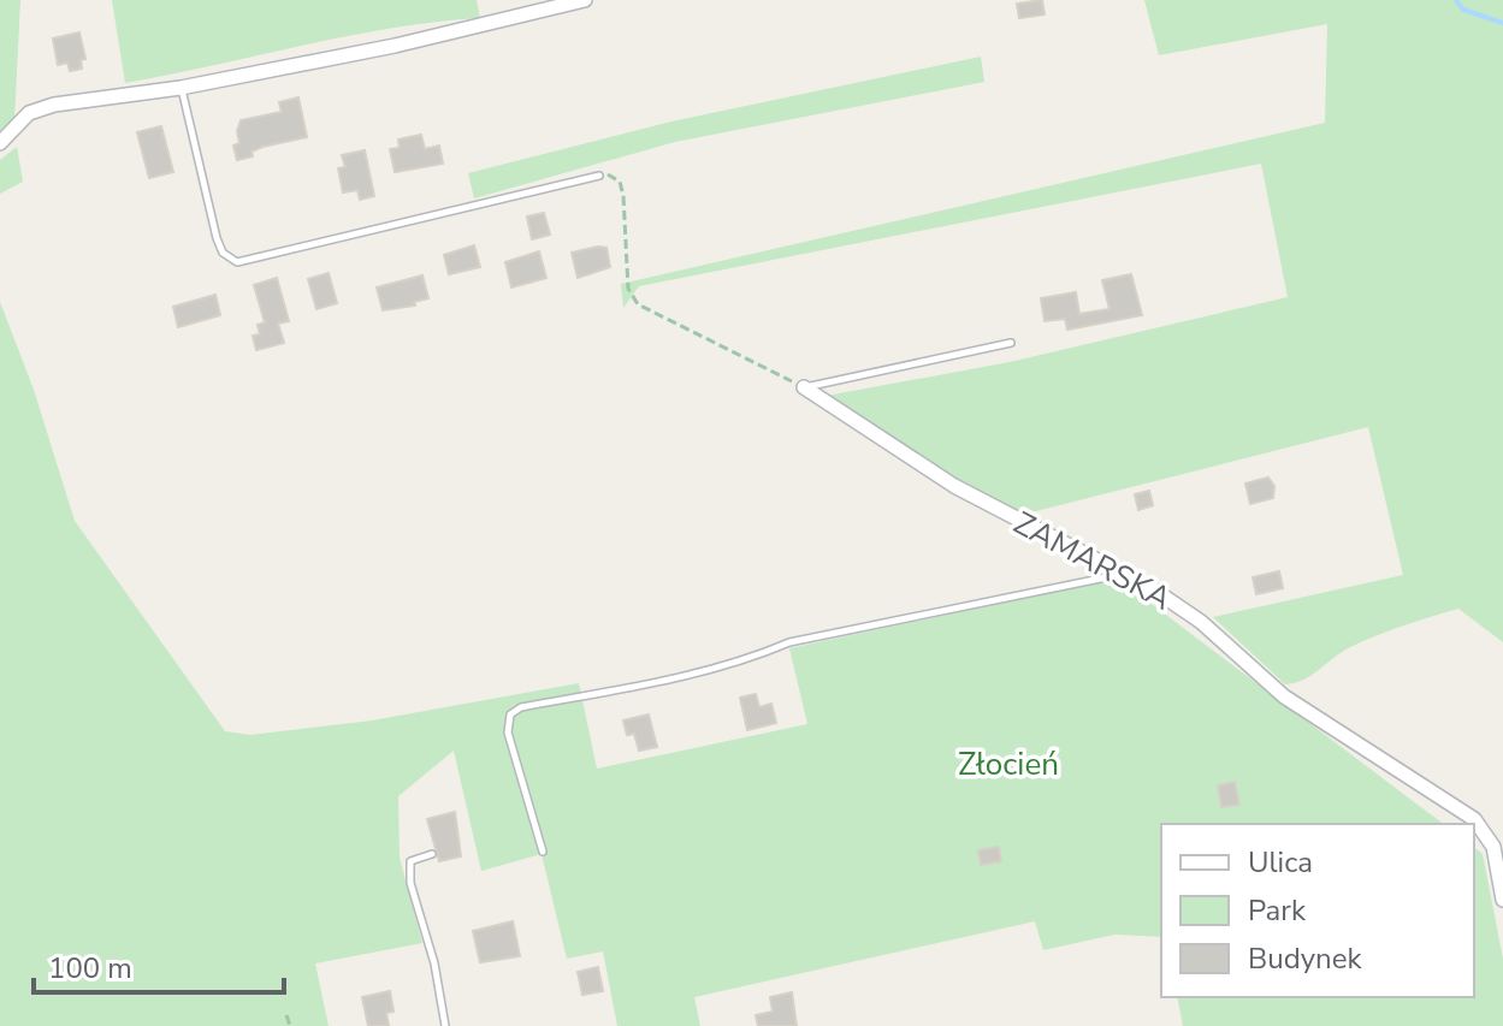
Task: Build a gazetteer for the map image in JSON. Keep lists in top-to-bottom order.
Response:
{
  "streets": {
    "street": ["ZAMARSKA"]
  },
  "parks": ["Złocień"],
  "legend": ["Ulica", "Park", "Budynek"],
  "scale_bar": "100 m"
}
